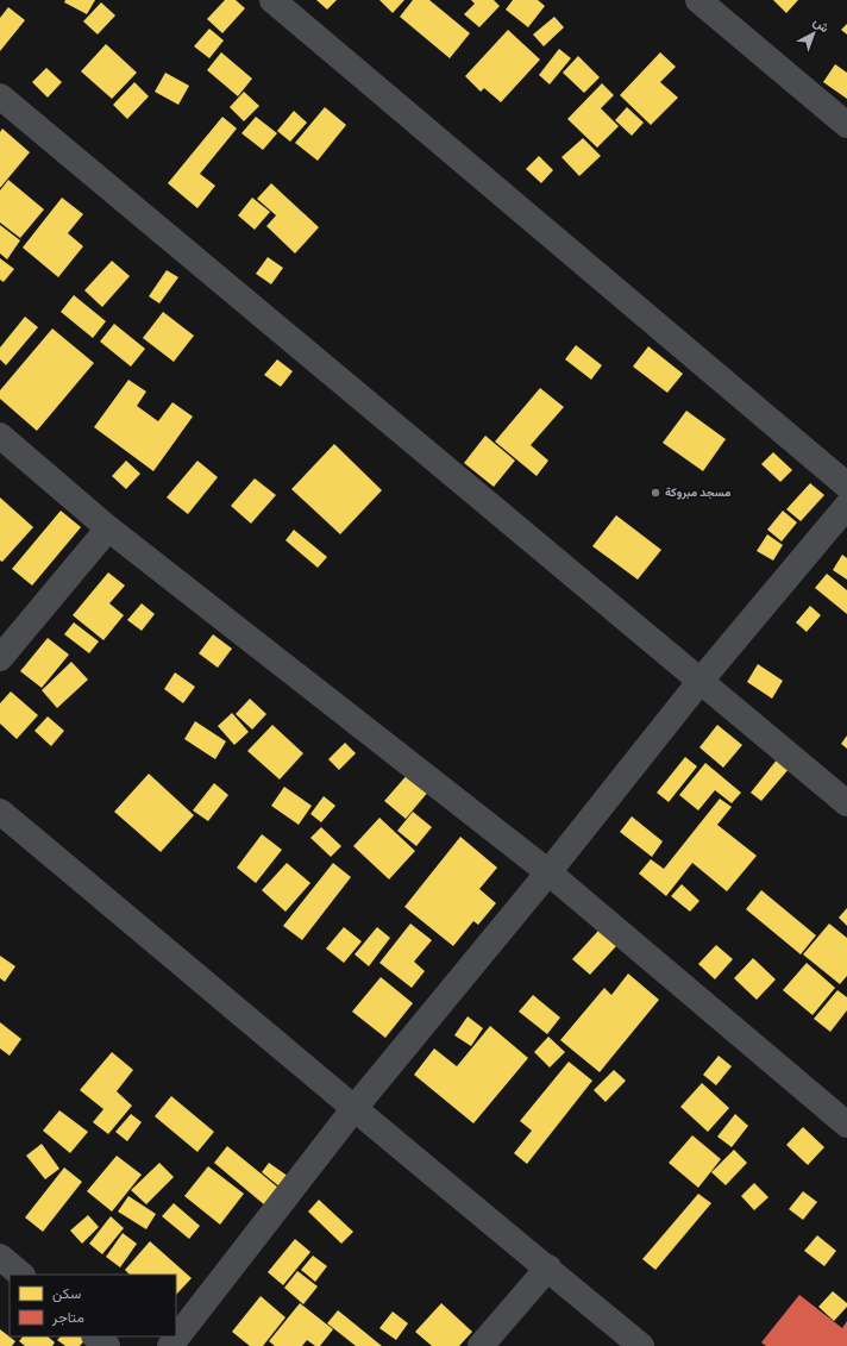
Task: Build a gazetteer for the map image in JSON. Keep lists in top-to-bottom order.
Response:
{
  "places": ["مسجد مبروكة"],
  "legend": ["سكن", "متاجر"],
  "north": "top right"
}
